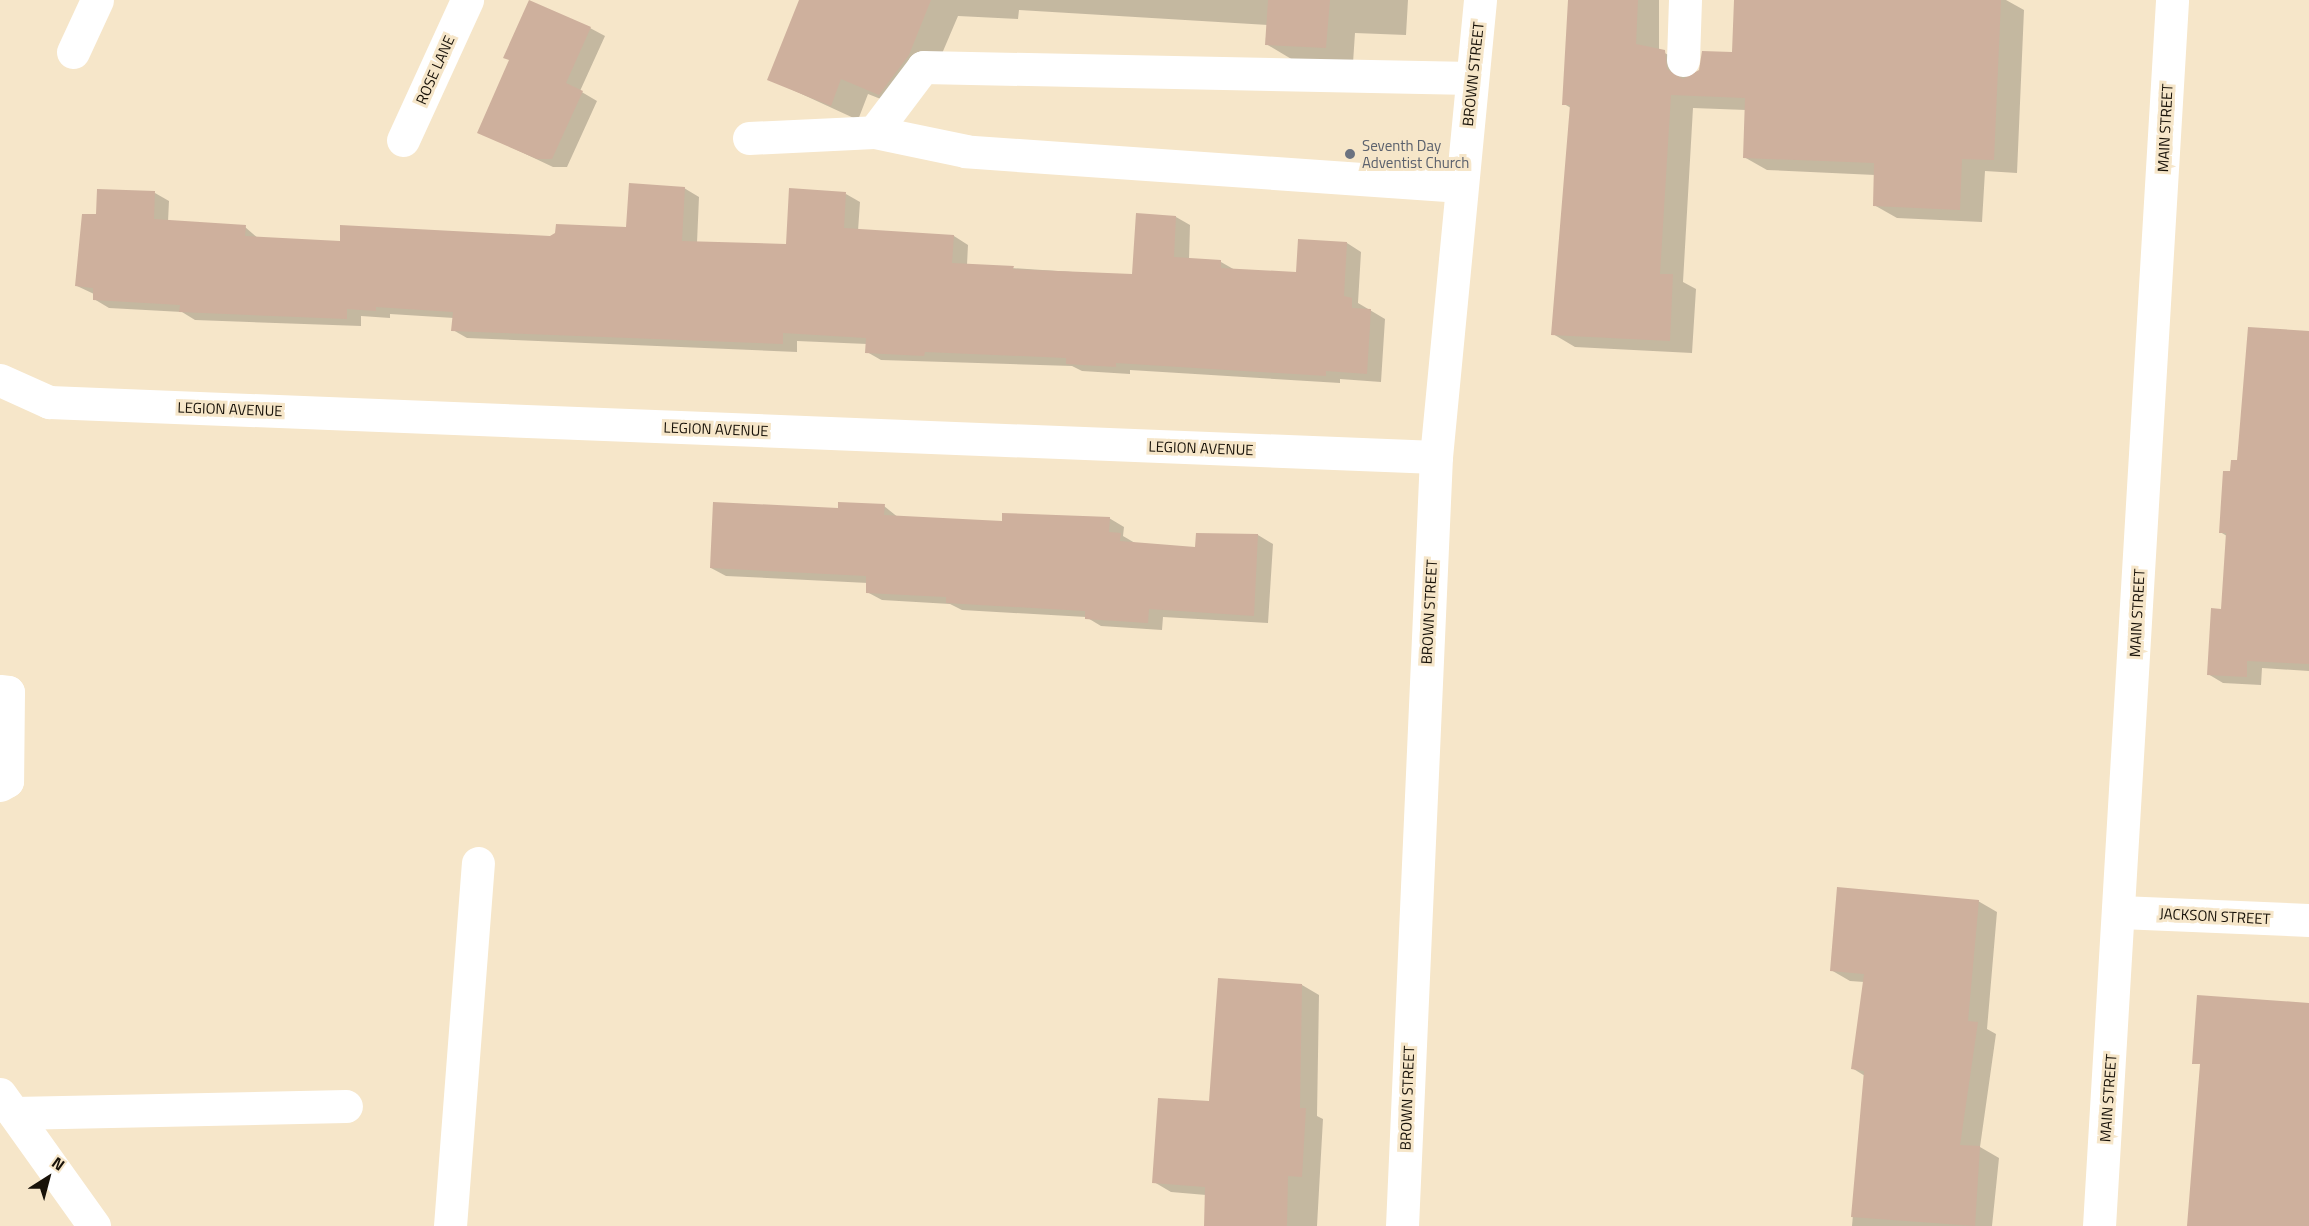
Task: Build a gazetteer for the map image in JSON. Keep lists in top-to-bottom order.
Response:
{
  "streets": {
    "street": [
      "ROSE LANE",
      "BROWN STREET",
      "MAIN STREET",
      "LEGION AVENUE",
      "JACKSON STREET"
    ]
  },
  "crossings": [
    ["BROWN STREET", "LEGION AVENUE"],
    ["MAIN STREET", "JACKSON STREET"]
  ],
  "places": ["Seventh Day Adventist Church"],
  "north": "top right"
}
